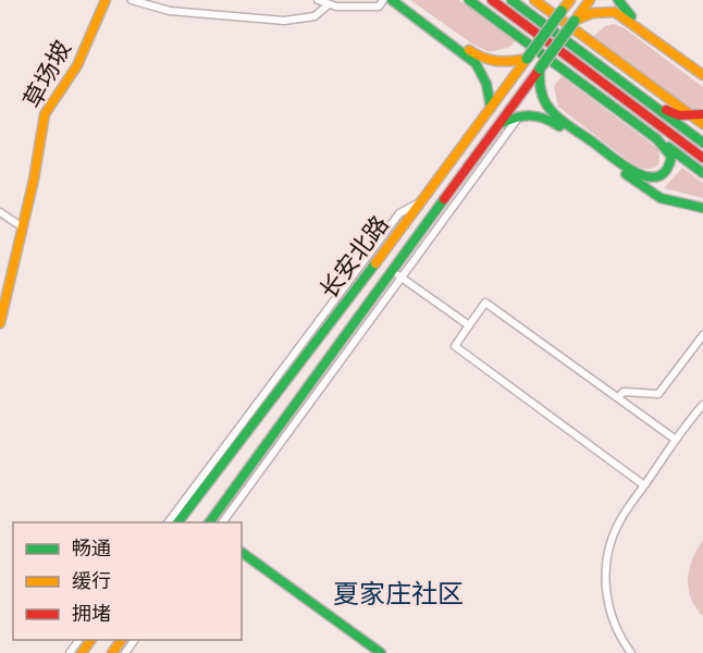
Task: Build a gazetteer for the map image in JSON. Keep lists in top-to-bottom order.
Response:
{
  "streets": {
    "main road": ["草场坡", "长安北路"]
  },
  "districts": ["夏家庄社区"],
  "legend": ["畅通", "缓行", "拥堵"]
}
